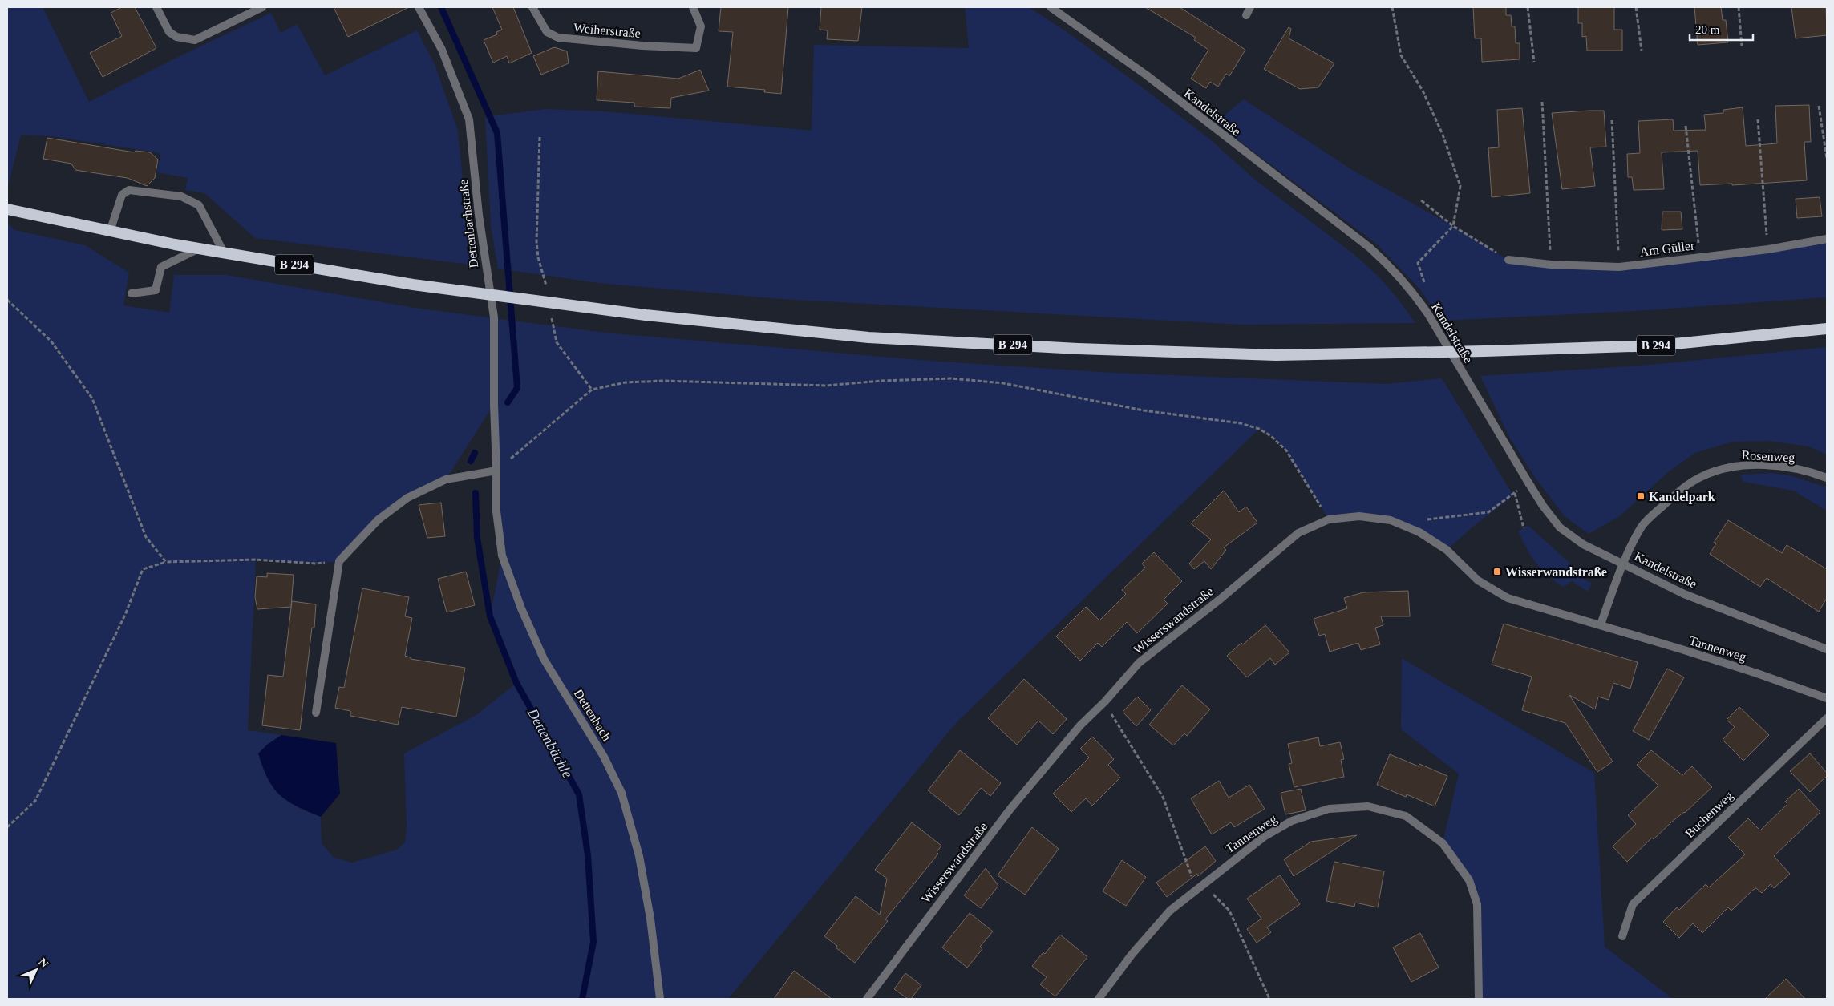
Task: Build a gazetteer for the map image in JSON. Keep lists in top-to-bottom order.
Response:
{
  "streets": {
    "highway": ["B 294"],
    "street": [
      "Weiherstraße",
      "Kandelstraße",
      "Dettenbachstraße",
      "Am Güller",
      "Rosenweg",
      "Wisserswandstraße",
      "Tannenweg",
      "Dettenbach",
      "Buchenweg"
    ]
  },
  "crossings": [
    ["Kandelstraße", "Rosenweg"],
    ["Dettenbachstraße", "Dettenbach"],
    ["Rosenweg", "Wisserswandstraße"],
    ["Rosenweg", "Tannenweg"],
    ["Wisserswandstraße", "Tannenweg"]
  ],
  "water": ["Dettenbächle"],
  "places": {
    "transit": ["Kandelpark", "Wisserwandstraße"]
  },
  "scale_bar": "20 m",
  "north": "top right"
}
